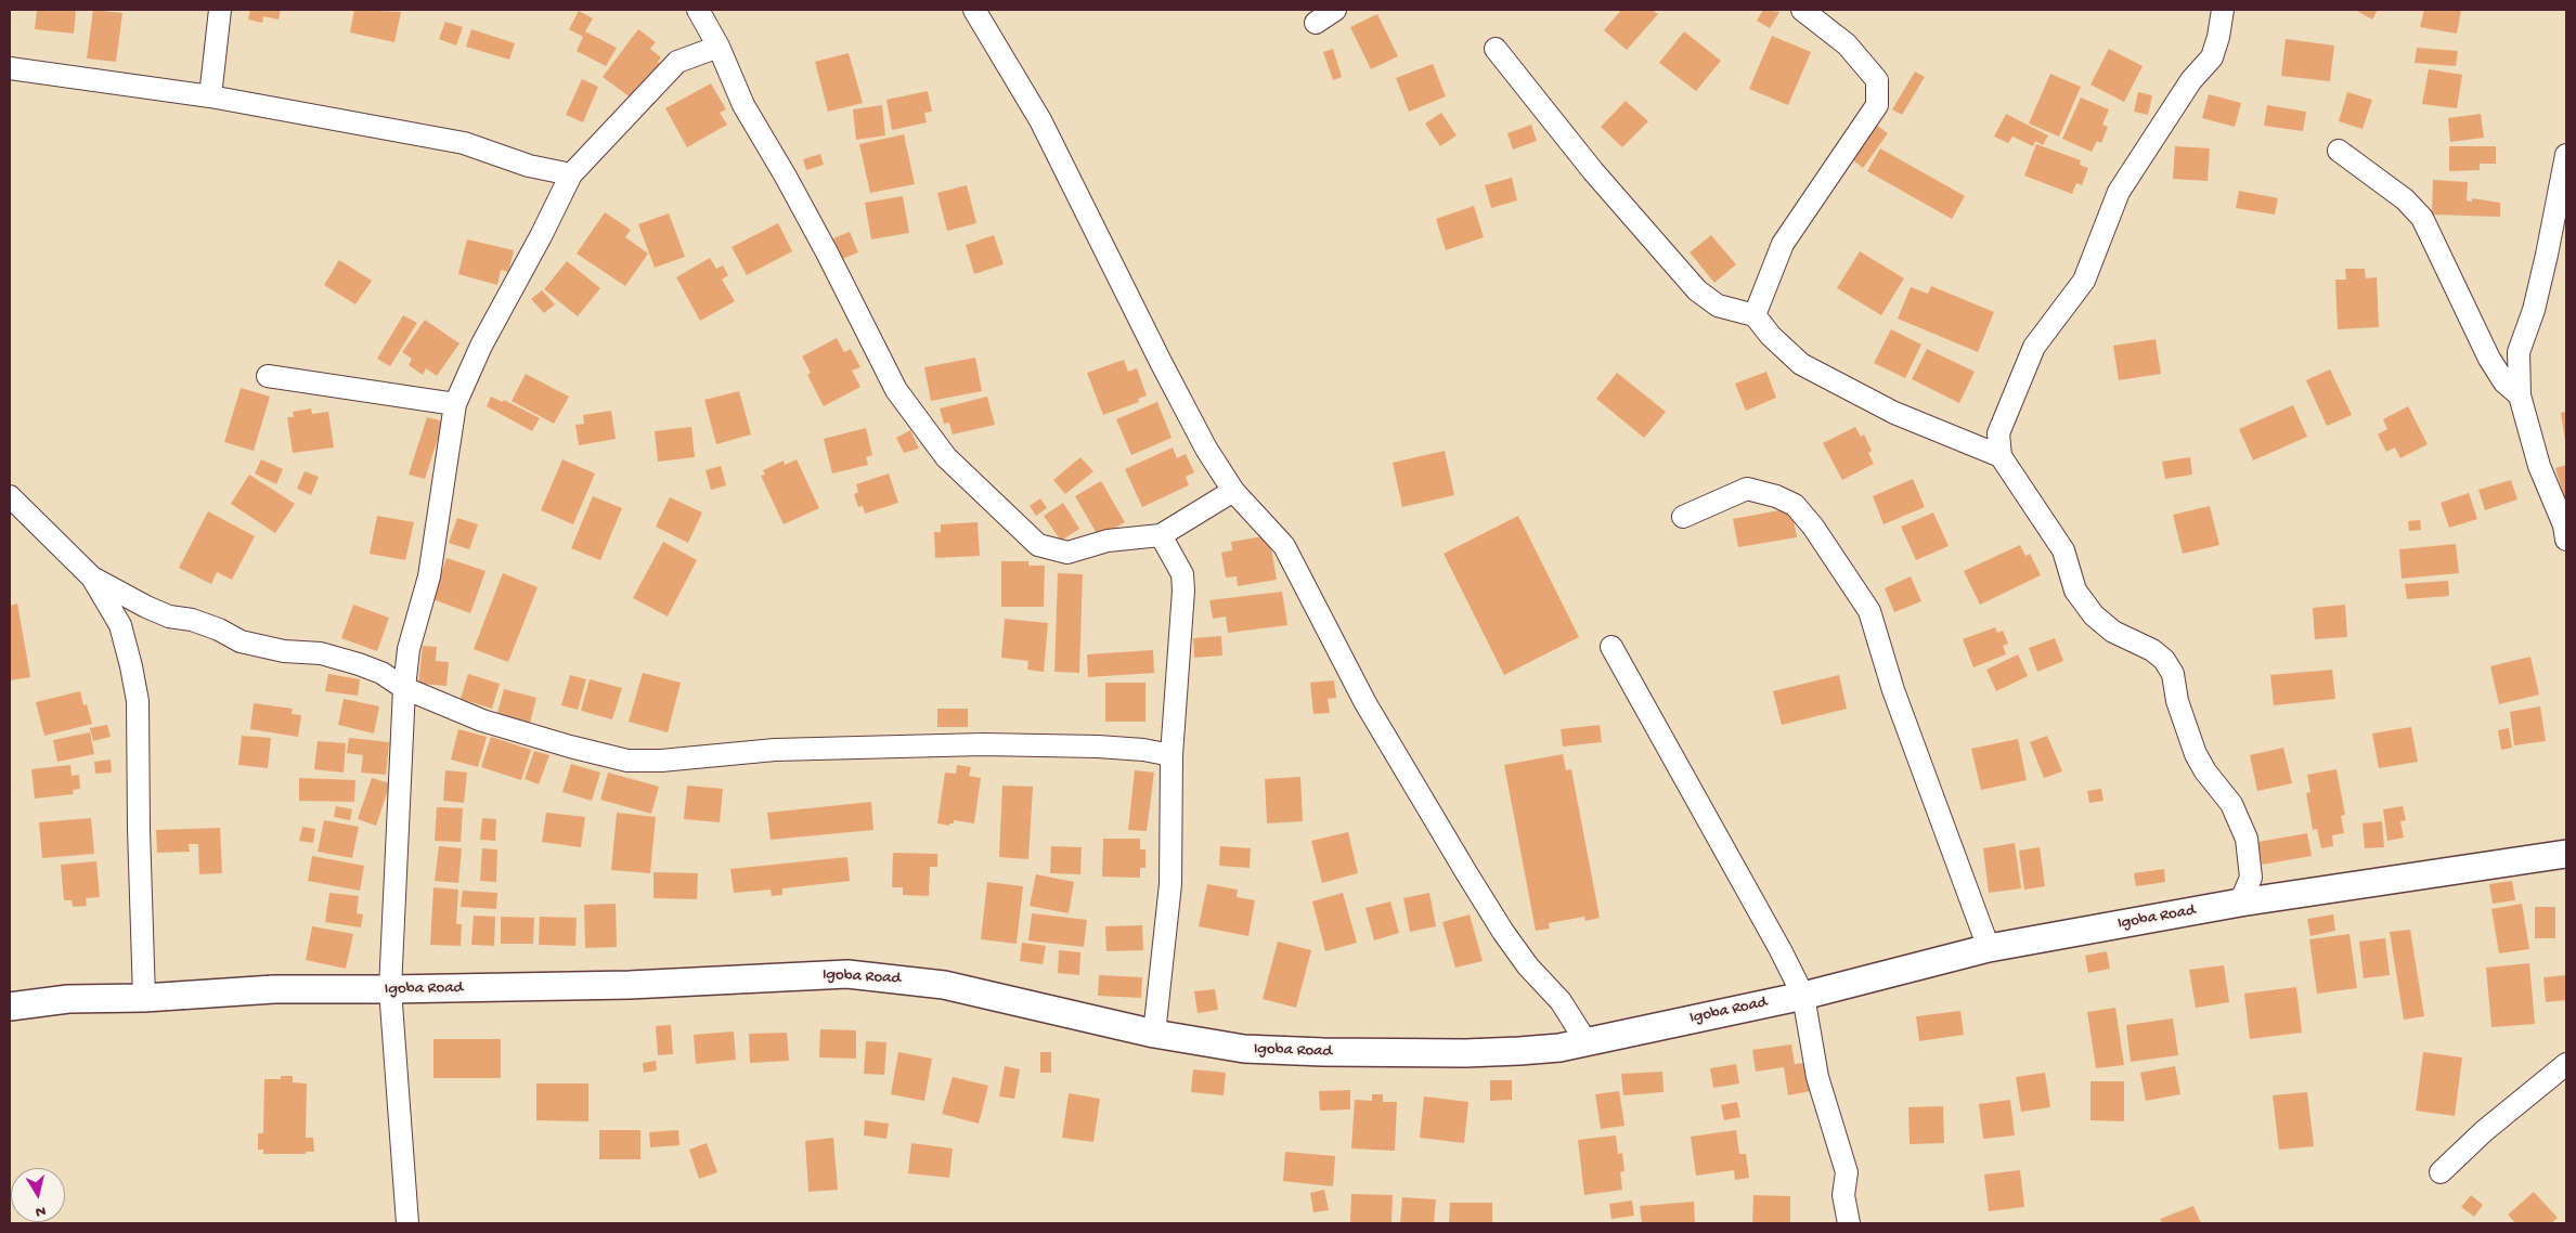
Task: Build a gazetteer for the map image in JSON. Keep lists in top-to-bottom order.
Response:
{
  "streets": {
    "street": ["Igoba Road"]
  },
  "north": "bottom"
}
